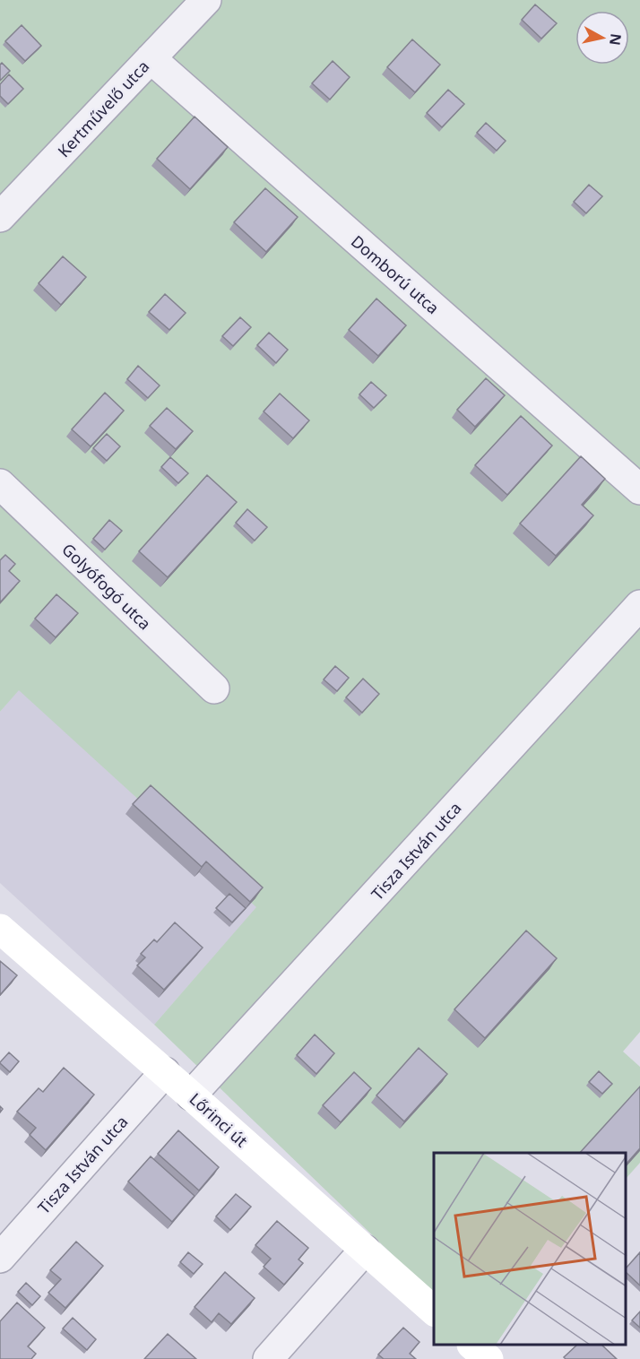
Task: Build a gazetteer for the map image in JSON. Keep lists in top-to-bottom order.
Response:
{
  "streets": {
    "street": [
      "Kertművelő utca",
      "Domború utca",
      "Golyófogó utca",
      "Tisza István utca",
      "Lőrinci út"
    ]
  },
  "crossings": [
    ["Kertművelő utca", "Domború utca"],
    ["Tisza István utca", "Lőrinci út"]
  ],
  "north": "right"
}
